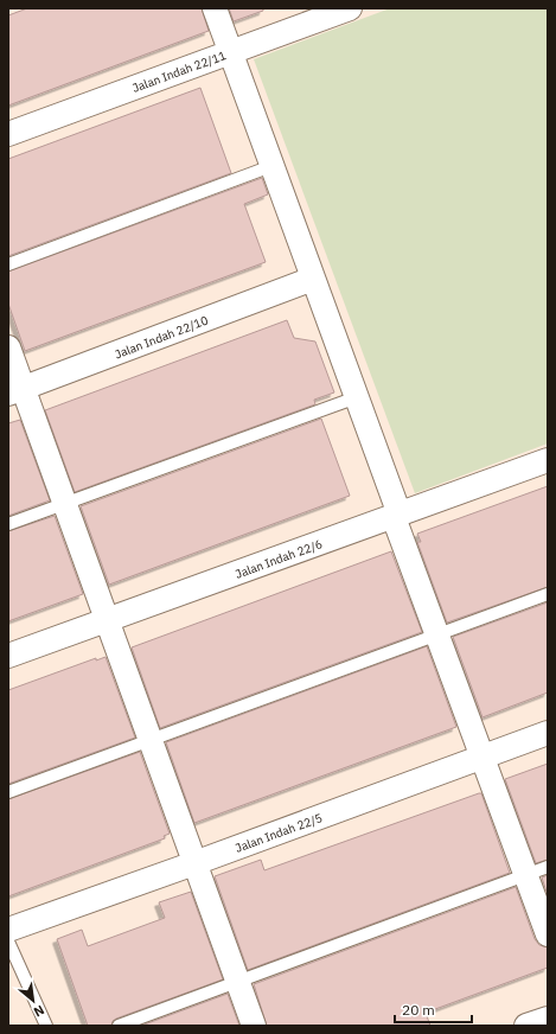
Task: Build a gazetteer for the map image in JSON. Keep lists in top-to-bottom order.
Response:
{
  "streets": {
    "street": [
      "Jalan Indah 22/11",
      "Jalan Indah 22/10",
      "Jalan Indah 22/6",
      "Jalan Indah 22/5"
    ]
  },
  "scale_bar": "20 m",
  "north": "bottom right"
}
